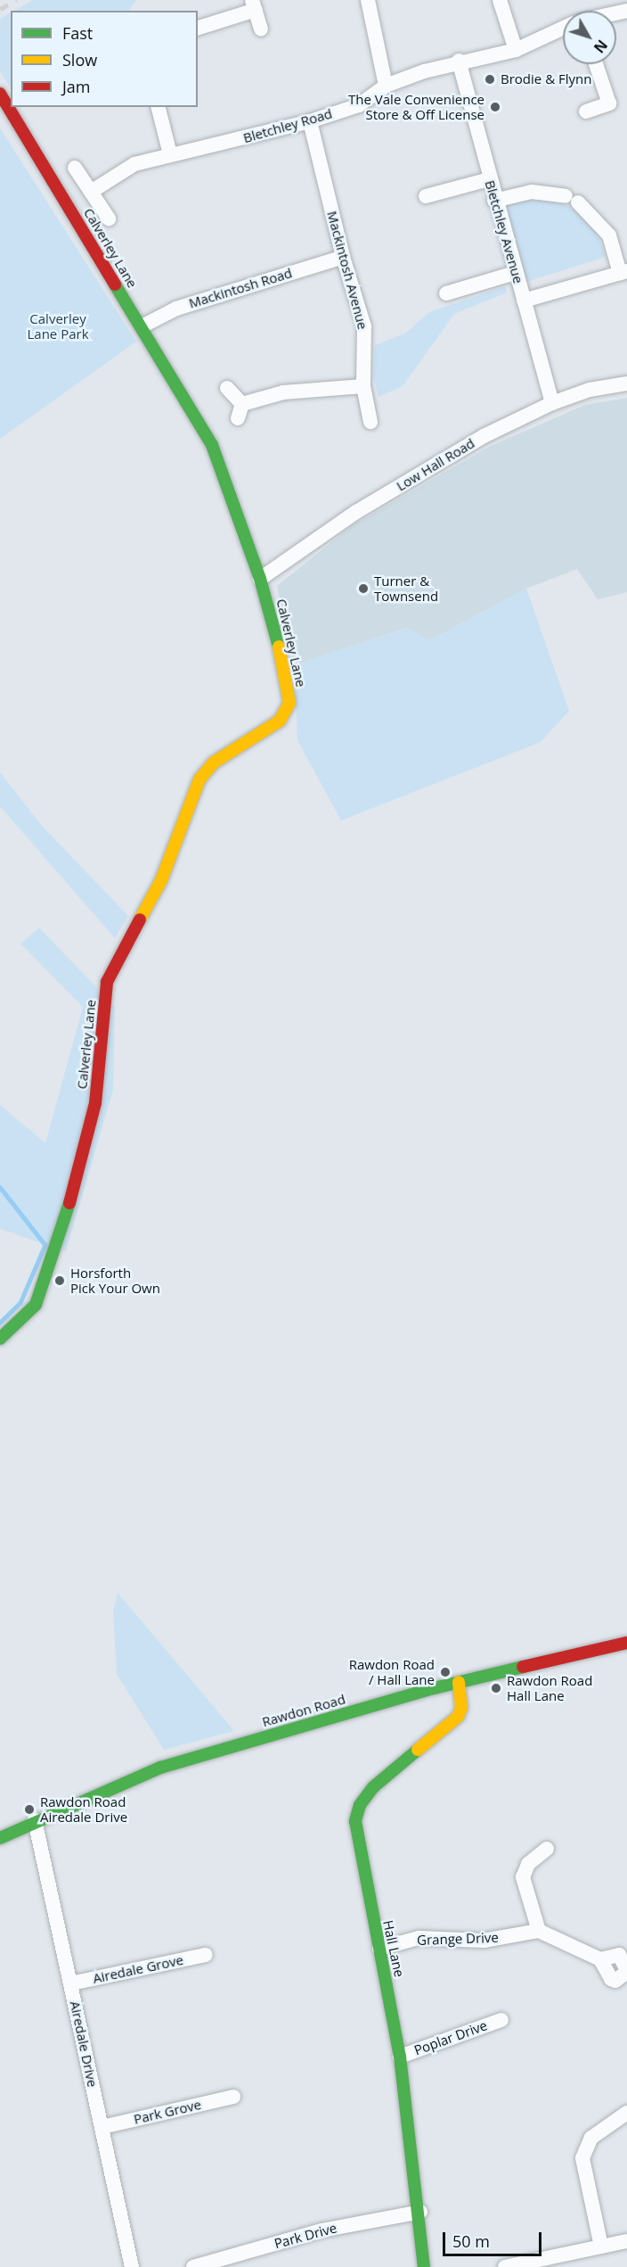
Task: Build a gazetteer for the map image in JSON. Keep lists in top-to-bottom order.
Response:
{
  "streets": {
    "street": [
      "Bletchley Road",
      "Bletchley Avenue",
      "Calverley Lane",
      "Mackintosh Avenue",
      "Mackintosh Road",
      "Low Hall Road",
      "Rawdon Road",
      "Grange Drive",
      "Hall Lane",
      "Airedale Grove",
      "Poplar Drive",
      "Airedale Drive",
      "Park Grove",
      "Park Drive"
    ]
  },
  "crossings": [
    ["Bletchley Road", "Bletchley Avenue"],
    ["Bletchley Road", "Mackintosh Avenue"],
    ["Bletchley Avenue", "Low Hall Road"],
    ["Calverley Lane", "Mackintosh Road"],
    ["Calverley Lane", "Low Hall Road"],
    ["Mackintosh Avenue", "Mackintosh Road"],
    ["Rawdon Road", "Hall Lane"],
    ["Rawdon Road", "Airedale Drive"],
    ["Grange Drive", "Hall Lane"],
    ["Hall Lane", "Poplar Drive"],
    ["Hall Lane", "Park Drive"],
    ["Airedale Grove", "Airedale Drive"],
    ["Airedale Drive", "Park Grove"]
  ],
  "parks": ["Calverley Lane Park"],
  "places": [
    "Brodie & Flynn",
    "The Vale Convenience Store & Off License",
    "Turner & Townsend",
    "Horsforth Pick Your Own",
    "Rawdon Road / Hall Lane",
    "Rawdon Road Hall Lane",
    "Rawdon Road Airedale Drive"
  ],
  "legend": ["Fast", "Slow", "Jam"],
  "scale_bar": "50 m",
  "north": "bottom right"
}
